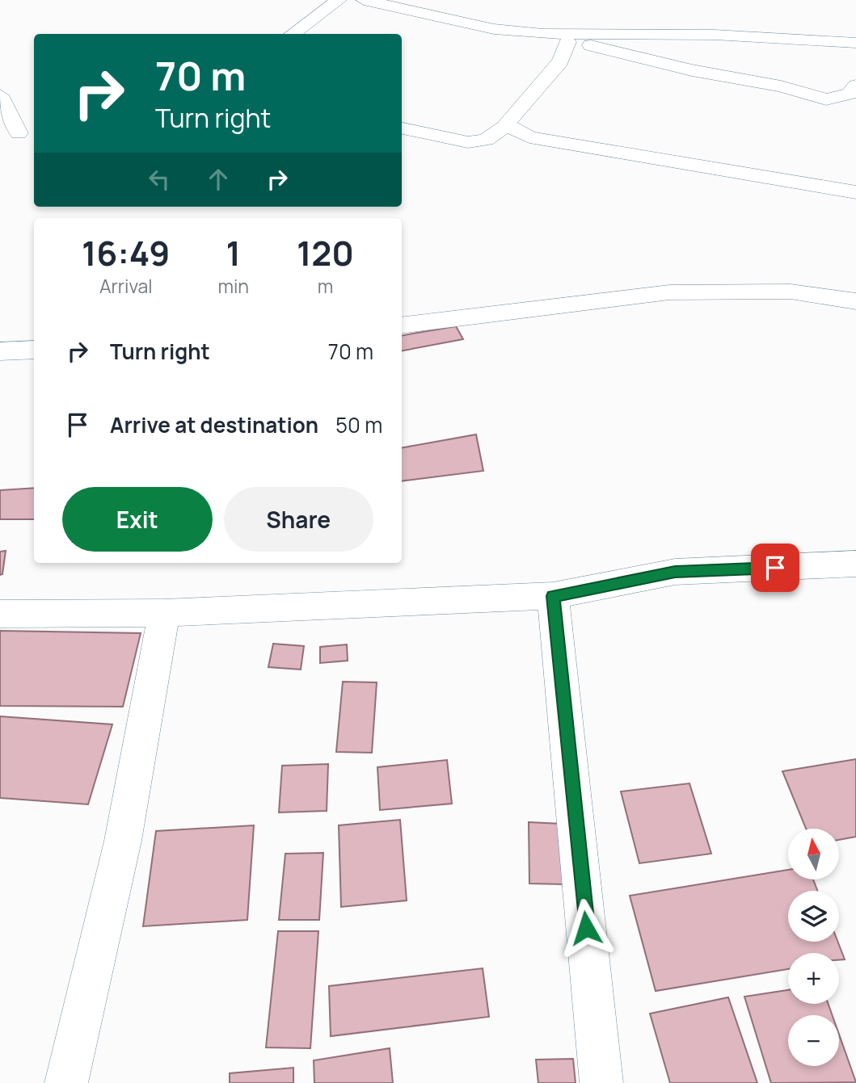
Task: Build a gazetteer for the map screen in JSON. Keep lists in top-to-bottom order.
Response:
{
  "north": "top",
  "page": {
    "turn": ["70 m", "Turn right"],
    "eta": [
      "16:49",
      "Arrival",
      "1",
      "min",
      "120",
      "m"
    ],
    "list": [
      {
        "name": "Turn right",
        "value": "70 m"
      },
      {
        "name": "Arrive at destination",
        "value": "50 m"
      }
    ],
    "buttons": ["Exit", "Share"],
    "map_buttons": ["+", "−"]
  }
}
